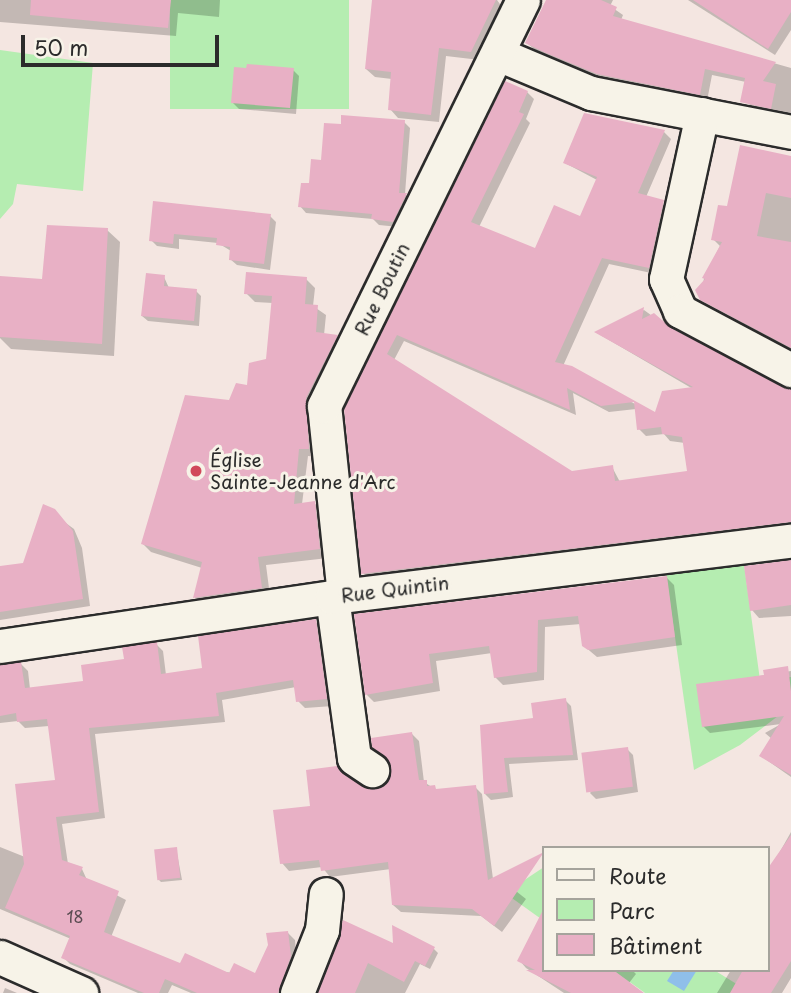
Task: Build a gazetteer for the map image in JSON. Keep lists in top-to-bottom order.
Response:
{
  "streets": {
    "street": ["Rue Boutin", "Rue Quintin"]
  },
  "crossings": [
    ["Rue Boutin", "Rue Quintin"]
  ],
  "places": ["Église Sainte-Jeanne d'Arc"],
  "house_numbers": ["18"],
  "legend": ["Route", "Parc", "Bâtiment"],
  "scale_bar": "50 m"
}
